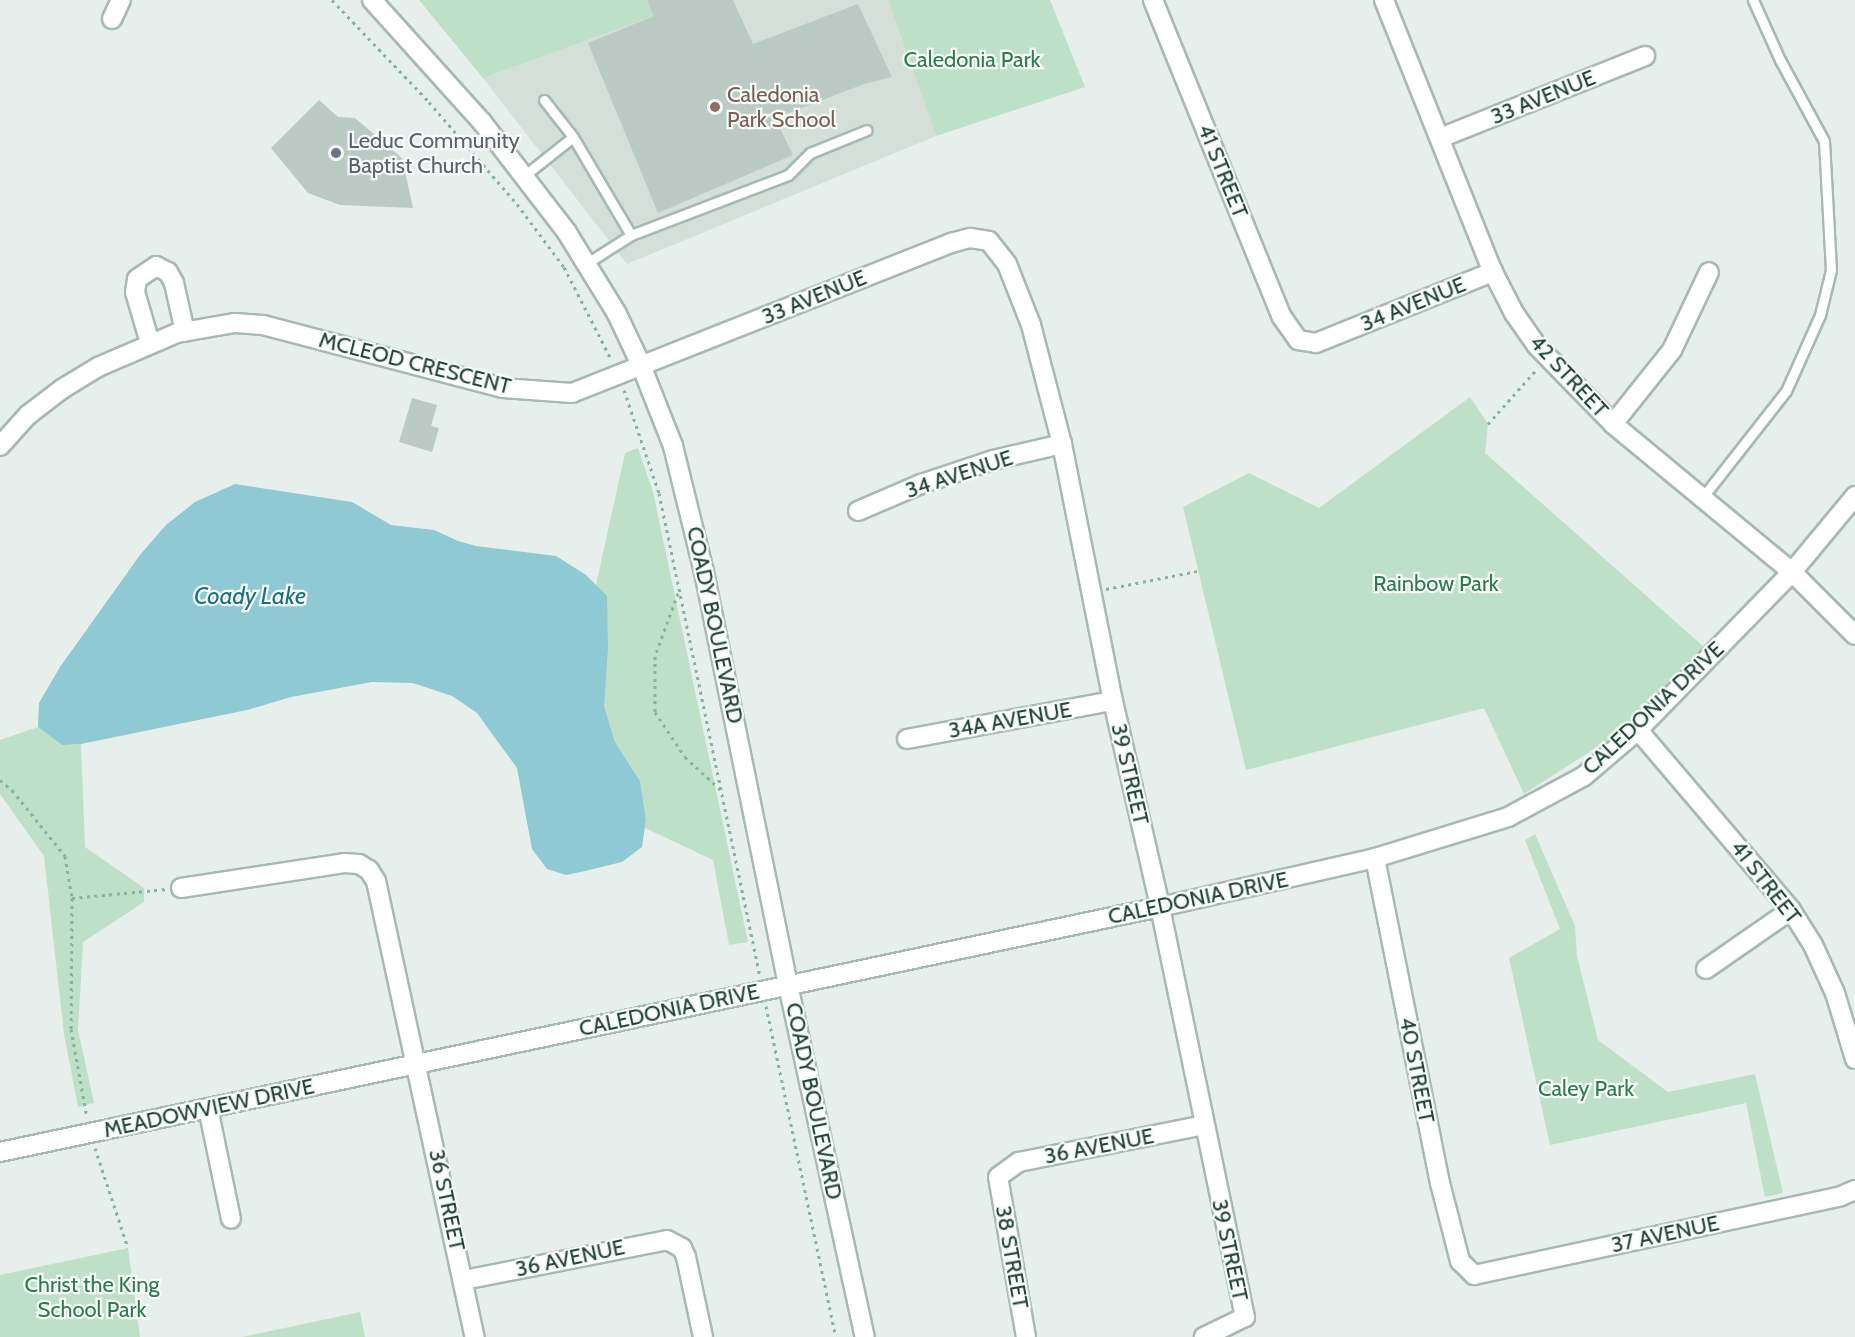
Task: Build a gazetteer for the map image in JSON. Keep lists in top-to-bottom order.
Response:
{
  "streets": {
    "street": [
      "33 AVENUE",
      "41 STREET",
      "34 AVENUE",
      "MCLEOD CRESCENT",
      "42 STREET",
      "COADY BOULEVARD",
      "CALEDONIA DRIVE",
      "34A AVENUE",
      "39 STREET",
      "40 STREET",
      "MEADOWVIEW DRIVE",
      "36 AVENUE",
      "36 STREET",
      "37 AVENUE",
      "38 STREET"
    ]
  },
  "crossings": [
    ["33 AVENUE", "MCLEOD CRESCENT"],
    ["33 AVENUE", "42 STREET"],
    ["33 AVENUE", "COADY BOULEVARD"],
    ["33 AVENUE", "39 STREET"],
    ["41 STREET", "34 AVENUE"],
    ["41 STREET", "CALEDONIA DRIVE"],
    ["34 AVENUE", "42 STREET"],
    ["34 AVENUE", "39 STREET"],
    ["MCLEOD CRESCENT", "COADY BOULEVARD"],
    ["42 STREET", "CALEDONIA DRIVE"],
    ["COADY BOULEVARD", "CALEDONIA DRIVE"],
    ["CALEDONIA DRIVE", "39 STREET"],
    ["CALEDONIA DRIVE", "40 STREET"],
    ["CALEDONIA DRIVE", "MEADOWVIEW DRIVE"],
    ["CALEDONIA DRIVE", "36 STREET"],
    ["34A AVENUE", "39 STREET"],
    ["39 STREET", "36 AVENUE"],
    ["40 STREET", "37 AVENUE"],
    ["MEADOWVIEW DRIVE", "36 STREET"],
    ["36 AVENUE", "36 STREET"],
    ["36 AVENUE", "38 STREET"]
  ],
  "water": ["Coady Lake"],
  "parks": [
    "Caledonia Park",
    "Rainbow Park",
    "Caley Park",
    "Christ the King School Park"
  ],
  "places": ["Caledonia Park School", "Leduc Community Baptist Church"]
}
